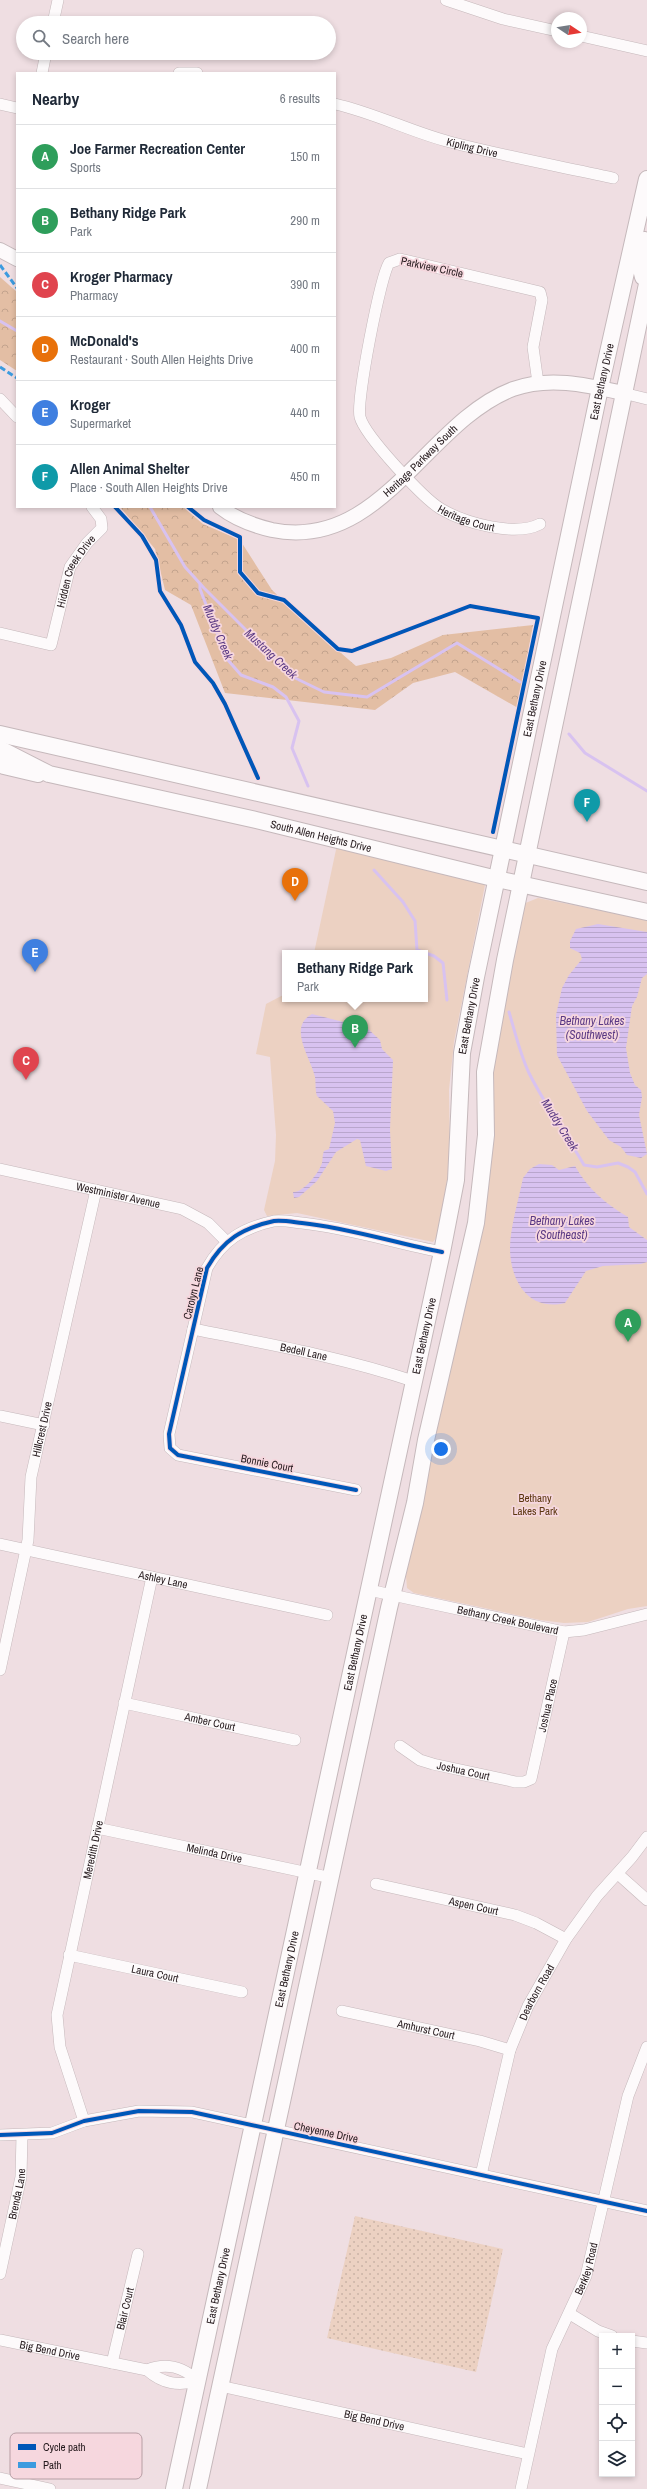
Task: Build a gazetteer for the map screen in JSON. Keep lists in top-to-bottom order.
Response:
{
  "streets": {
    "main road": ["East Bethany Drive", "South Allen Heights Drive"],
    "street": [
      "Kipling Drive",
      "Parkview Circle",
      "Heritage Parkway South",
      "Heritage Court",
      "Hidden Creek Drive",
      "Westminister Avenue",
      "Carolyn Lane",
      "Bedell Lane",
      "Hillcrest Drive",
      "Bonnie Court",
      "Ashley Lane",
      "Bethany Creek Boulevard",
      "Joshua Place",
      "Amber Court",
      "Joshua Court",
      "Meredith Drive",
      "Melinda Drive",
      "Aspen Court",
      "Laura Court",
      "Dearborn Road",
      "Amhurst Court",
      "Cheyenne Drive",
      "Brenda Lane",
      "Berkley Road",
      "Blair Court",
      "Big Bend Drive"
    ]
  },
  "crossings": [
    ["Parkview Circle", "Heritage Parkway South"],
    ["Parkview Circle", "Heritage Court"],
    ["East Bethany Drive", "Heritage Parkway South"],
    ["East Bethany Drive", "South Allen Heights Drive"],
    ["East Bethany Drive", "Carolyn Lane"],
    ["East Bethany Drive", "Bedell Lane"],
    ["East Bethany Drive", "Bethany Creek Boulevard"],
    ["East Bethany Drive", "Melinda Drive"],
    ["East Bethany Drive", "Cheyenne Drive"],
    ["East Bethany Drive", "Big Bend Drive"],
    ["Heritage Parkway South", "Heritage Court"],
    ["Westminister Avenue", "Carolyn Lane"],
    ["Westminister Avenue", "Hillcrest Drive"],
    ["Carolyn Lane", "Bedell Lane"],
    ["Carolyn Lane", "Bonnie Court"],
    ["Hillcrest Drive", "Ashley Lane"],
    ["Ashley Lane", "Meredith Drive"],
    ["Bethany Creek Boulevard", "Joshua Place"],
    ["Joshua Place", "Joshua Court"],
    ["Amber Court", "Meredith Drive"],
    ["Meredith Drive", "Melinda Drive"],
    ["Meredith Drive", "Laura Court"],
    ["Meredith Drive", "Cheyenne Drive"],
    ["Aspen Court", "Dearborn Road"],
    ["Dearborn Road", "Amhurst Court"],
    ["Dearborn Road", "Cheyenne Drive"],
    ["Cheyenne Drive", "Brenda Lane"],
    ["Cheyenne Drive", "Berkley Road"],
    ["Berkley Road", "Big Bend Drive"],
    ["Blair Court", "Big Bend Drive"]
  ],
  "water": [
    "Muddy Creek",
    "Mustang Creek",
    "Bethany Lakes (Southwest)",
    "Bethany Lakes (Southeast)"
  ],
  "parks": ["Bethany Lakes Park"],
  "legend": ["Cycle path", "Path"],
  "north": "right",
  "page": {
    "search": "Search here",
    "heading": ["Nearby", "6 results"],
    "list": [
      {
        "mark": "A",
        "name": "Joe Farmer Recreation Center",
        "note": "Sports",
        "value": "150 m"
      },
      {
        "mark": "B",
        "name": "Bethany Ridge Park",
        "note": "Park",
        "value": "290 m"
      },
      {
        "mark": "C",
        "name": "Kroger Pharmacy",
        "note": "Pharmacy",
        "value": "390 m"
      },
      {
        "mark": "D",
        "name": "McDonald's",
        "note": "Restaurant · South Allen Heights Drive",
        "value": "400 m"
      },
      {
        "mark": "E",
        "name": "Kroger",
        "note": "Supermarket",
        "value": "440 m"
      },
      {
        "mark": "F",
        "name": "Allen Animal Shelter",
        "note": "Place · South Allen Heights Drive",
        "value": "450 m"
      }
    ],
    "pins": [
      "F",
      "D",
      "E",
      "B",
      "C",
      "A"
    ],
    "popup": ["Bethany Ridge Park", "Park"],
    "map_buttons": ["+", "−"]
  }
}
